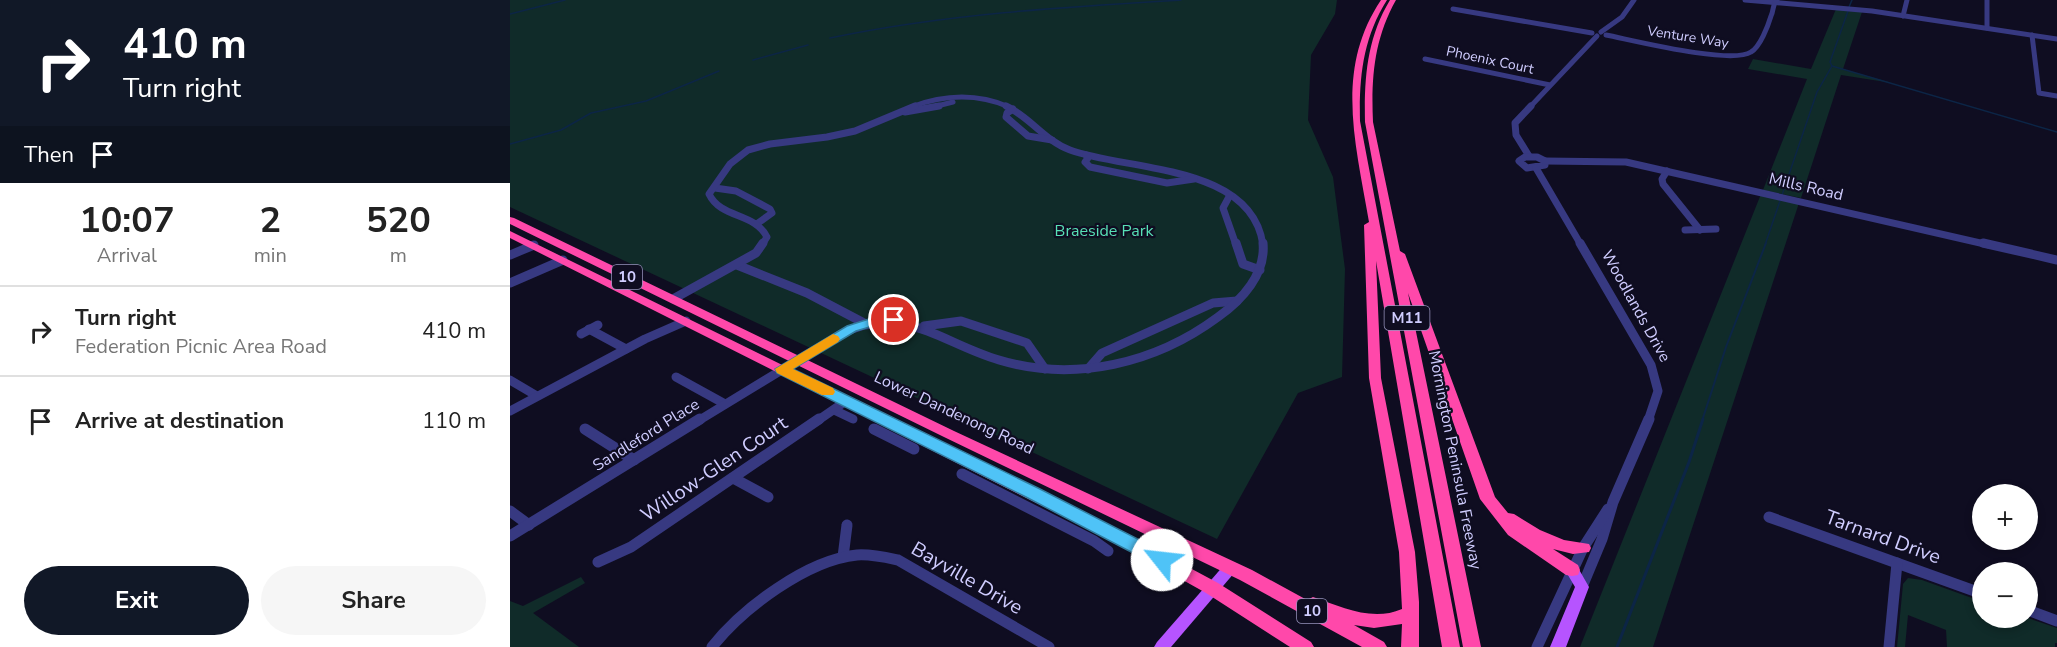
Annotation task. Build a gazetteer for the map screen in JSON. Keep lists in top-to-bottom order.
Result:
{
  "streets": {
    "highway": [
      "10",
      "M11",
      "Lower Dandenong Road",
      "Mornington Peninsula Freeway"
    ],
    "main road": ["Woodlands Drive"],
    "street": [
      "Venture Way",
      "Phoenix Court",
      "Mills Road",
      "Sandleford Place",
      "Willow-Glen Court",
      "Tarnard Drive",
      "Bayville Drive"
    ]
  },
  "crossings": [
    ["Mills Road", "Woodlands Drive"],
    ["10", "Sandleford Place"],
    ["10", "Willow-Glen Court"],
    ["Lower Dandenong Road", "Sandleford Place"]
  ],
  "parks": ["Braeside Park"],
  "page": {
    "turn": ["410 m", "Turn right"],
    "then": "Then",
    "eta": [
      "10:07",
      "Arrival",
      "2",
      "min",
      "520",
      "m"
    ],
    "list": [
      {
        "name": "Turn right",
        "note": "Federation Picnic Area Road",
        "value": "410 m"
      },
      {
        "name": "Arrive at destination",
        "value": "110 m"
      }
    ],
    "map_buttons": ["+", "−"],
    "buttons": ["Exit", "Share"]
  }
}
